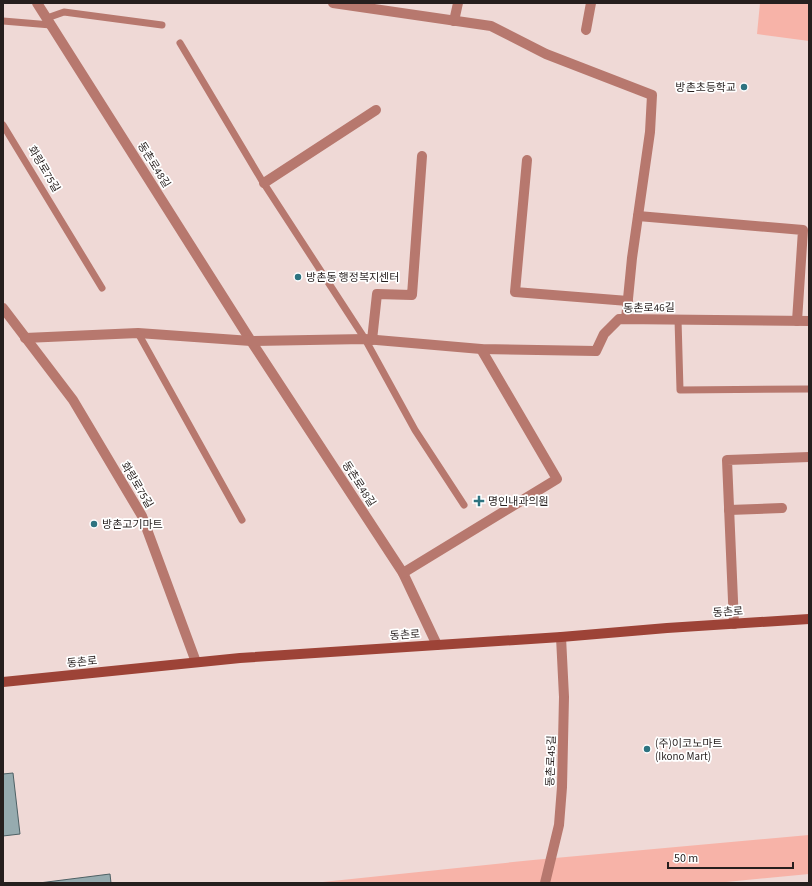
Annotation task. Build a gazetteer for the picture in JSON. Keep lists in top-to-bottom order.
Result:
{
  "streets": {
    "main road": ["동촌로"],
    "street": [
      "동촌로48길",
      "화랑로75길",
      "동촌로46길",
      "동촌로45길"
    ]
  },
  "crossings": [
    ["동촌로48길", "동촌로"],
    ["화랑로75길", "동촌로"],
    ["동촌로", "동촌로45길"]
  ],
  "places": {
    "other": [
      "방촌초등학교",
      "방촌동 행정복지센터",
      "방촌고기마트",
      "(주)이코노마트 (Ikono Mart)"
    ],
    "health": ["명인내과의원"]
  },
  "scale_bar": "50 m"
}
